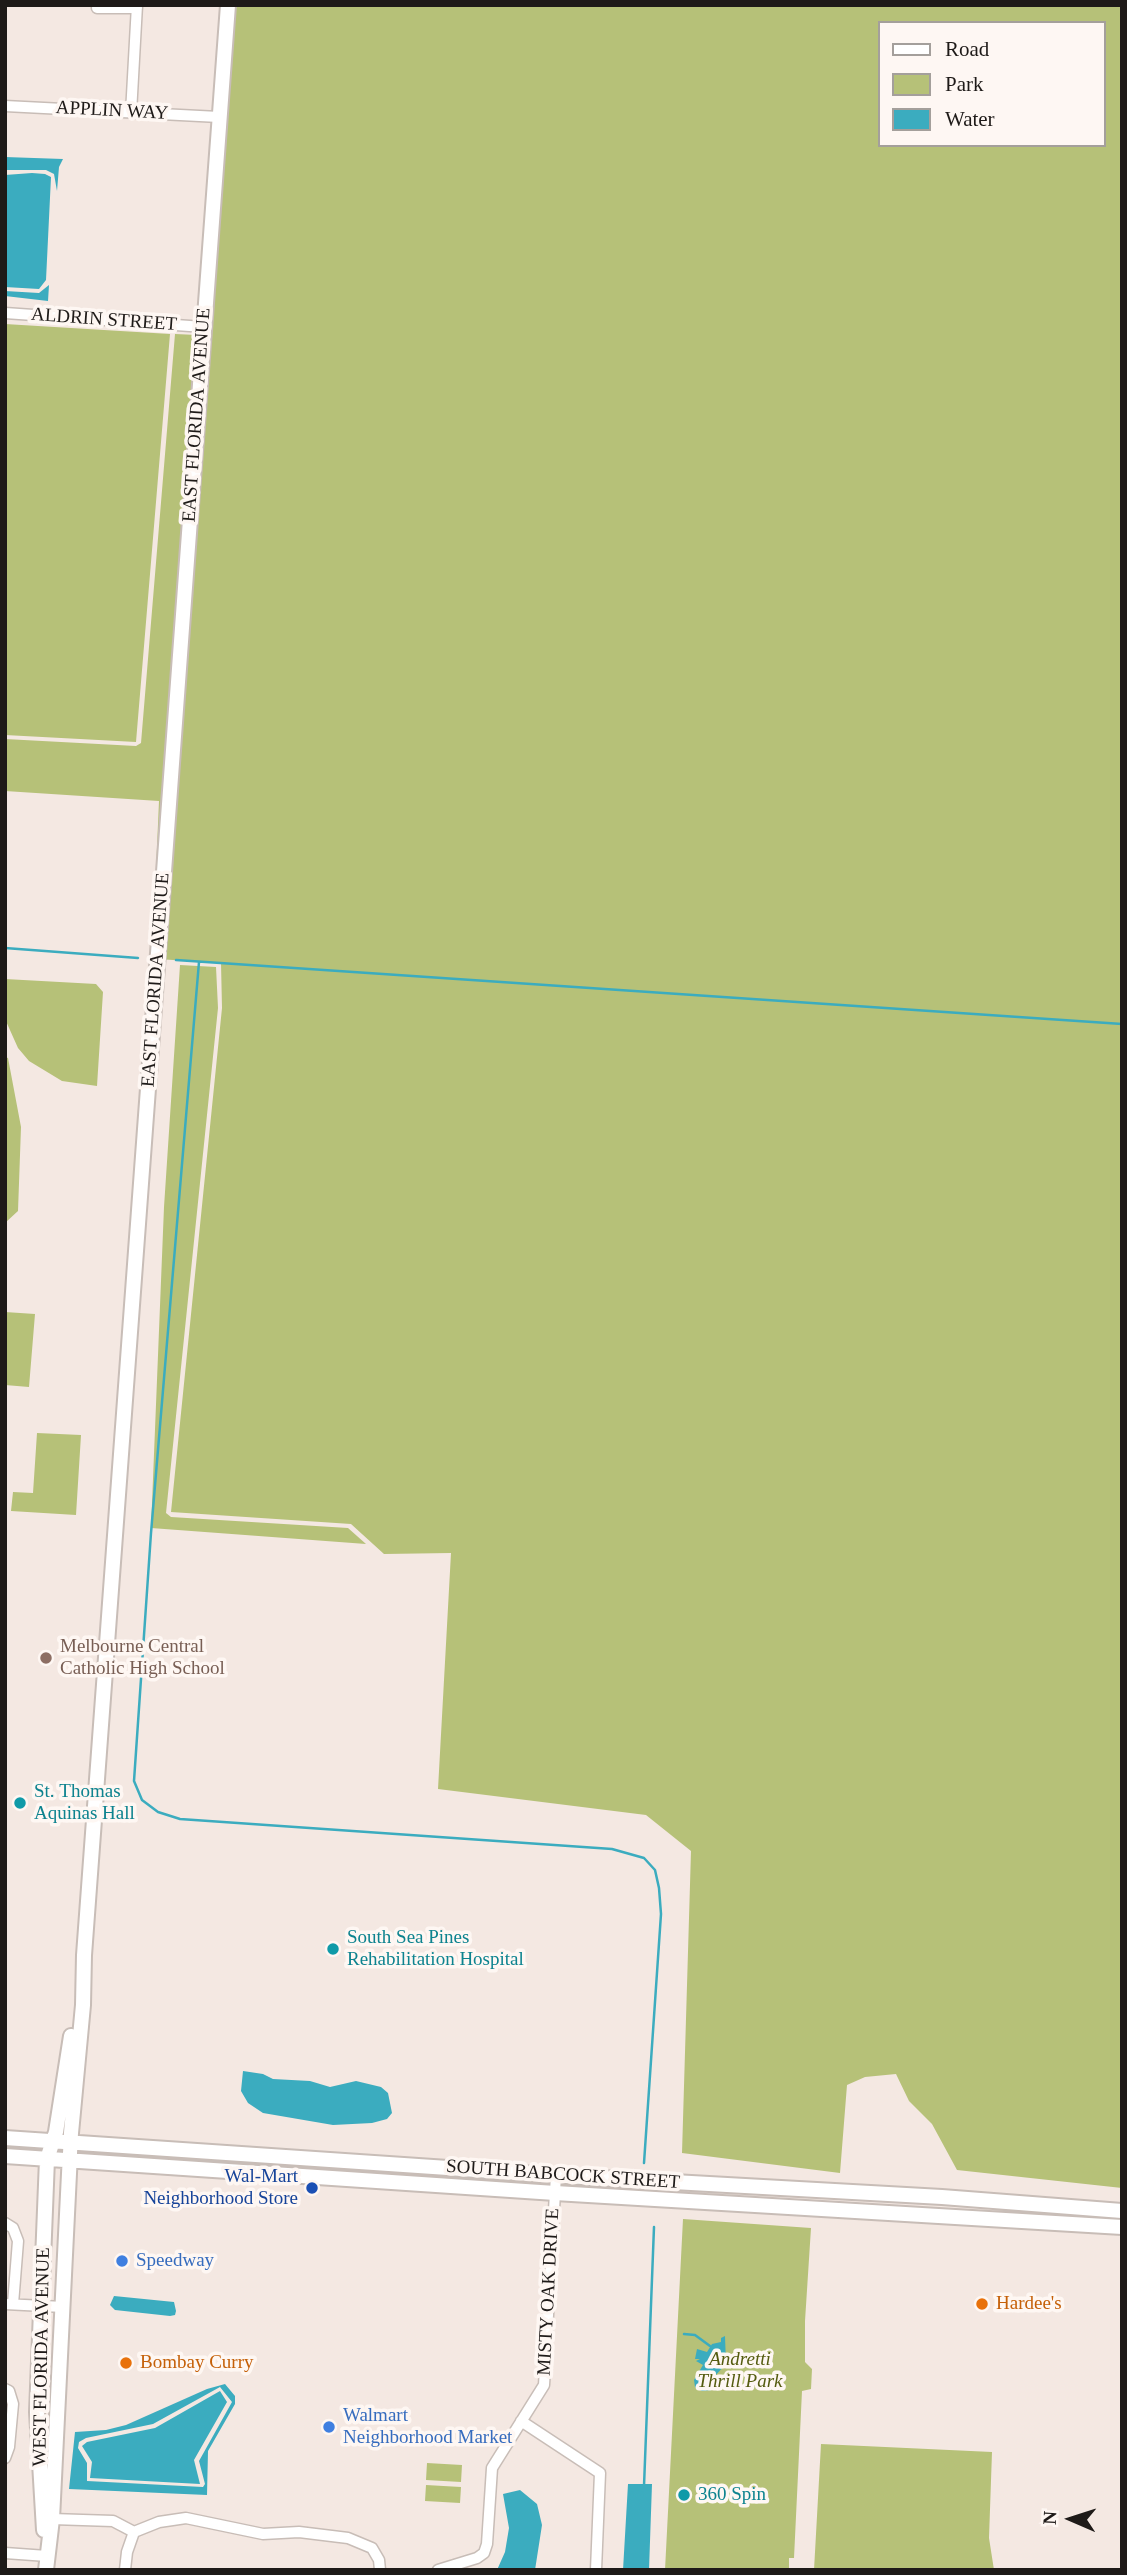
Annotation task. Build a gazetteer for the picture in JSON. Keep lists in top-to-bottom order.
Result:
{
  "streets": {
    "street": [
      "APPLIN WAY",
      "ALDRIN STREET",
      "EAST FLORIDA AVENUE",
      "SOUTH BABCOCK STREET",
      "MISTY OAK DRIVE",
      "WEST FLORIDA AVENUE"
    ]
  },
  "crossings": [
    ["APPLIN WAY", "EAST FLORIDA AVENUE"],
    ["ALDRIN STREET", "EAST FLORIDA AVENUE"],
    ["EAST FLORIDA AVENUE", "SOUTH BABCOCK STREET"],
    ["EAST FLORIDA AVENUE", "WEST FLORIDA AVENUE"],
    ["SOUTH BABCOCK STREET", "MISTY OAK DRIVE"],
    ["SOUTH BABCOCK STREET", "WEST FLORIDA AVENUE"]
  ],
  "parks": ["Andretti Thrill Park"],
  "places": [
    "Melbourne Central Catholic High School",
    "St. Thomas Aquinas Hall",
    "South Sea Pines Rehabilitation Hospital",
    "Wal-Mart Neighborhood Store",
    "Speedway",
    "Hardee's",
    "Bombay Curry",
    "Walmart Neighborhood Market",
    "360 Spin"
  ],
  "legend": ["Road", "Park", "Water"],
  "north": "left"
}
